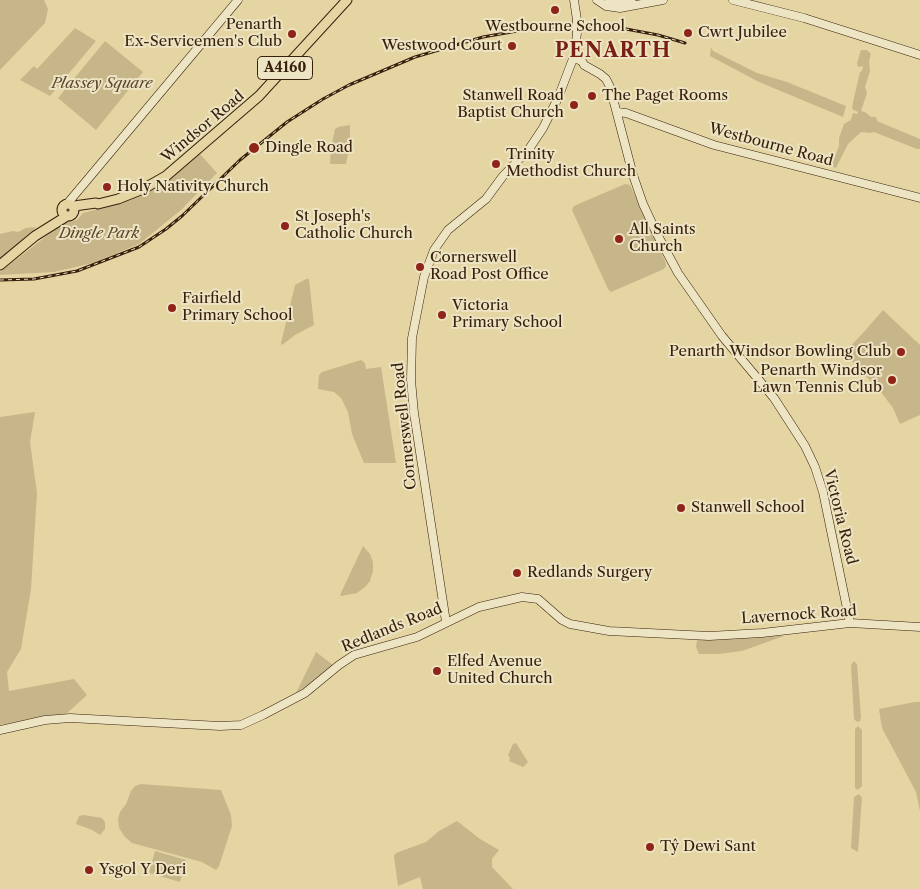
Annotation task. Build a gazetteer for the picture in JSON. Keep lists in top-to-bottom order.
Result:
{
  "streets": {
    "main road": ["A4160", "Windsor Road"],
    "street": [
      "Westbourne Road",
      "Cornerswell Road",
      "Victoria Road",
      "Lavernock Road",
      "Redlands Road"
    ]
  },
  "crossings": [
    ["Westbourne Road", "Victoria Road"],
    ["Cornerswell Road", "Victoria Road"],
    ["Cornerswell Road", "Redlands Road"],
    ["Victoria Road", "Lavernock Road"],
    ["Lavernock Road", "Redlands Road"]
  ],
  "districts": ["PENARTH"],
  "parks": ["Plassey Square", "Dingle Park"],
  "places": [
    "Westbourne School",
    "Cwrt Jubilee",
    "Penarth Ex-Servicemen's Club",
    "Westwood Court",
    "The Paget Rooms",
    "Stanwell Road Baptist Church",
    "Dingle Road",
    "Trinity Methodist Church",
    "Holy Nativity Church",
    "St Joseph's Catholic Church",
    "All Saints Church",
    "Cornerswell Road Post Office",
    "Fairfield Primary School",
    "Victoria Primary School",
    "Penarth Windsor Bowling Club",
    "Penarth Windsor Lawn Tennis Club",
    "Stanwell School",
    "Redlands Surgery",
    "Elfed Avenue United Church",
    "Tŷ Dewi Sant",
    "Ysgol Y Deri"
  ]
}
